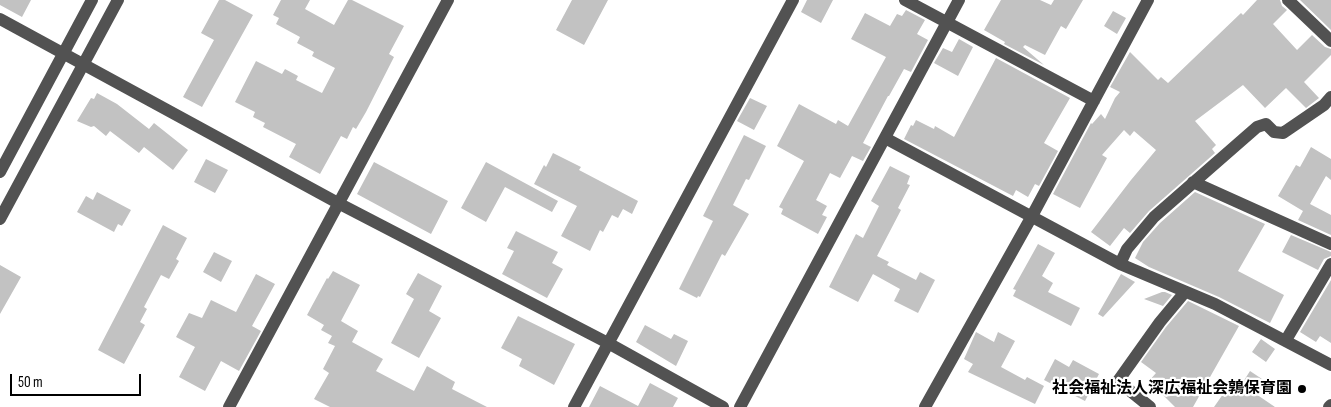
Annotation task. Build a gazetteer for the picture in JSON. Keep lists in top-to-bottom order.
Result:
{
  "places": ["社会福祉法人深広福祉会鶉保育園"],
  "scale_bar": "50 m"
}
